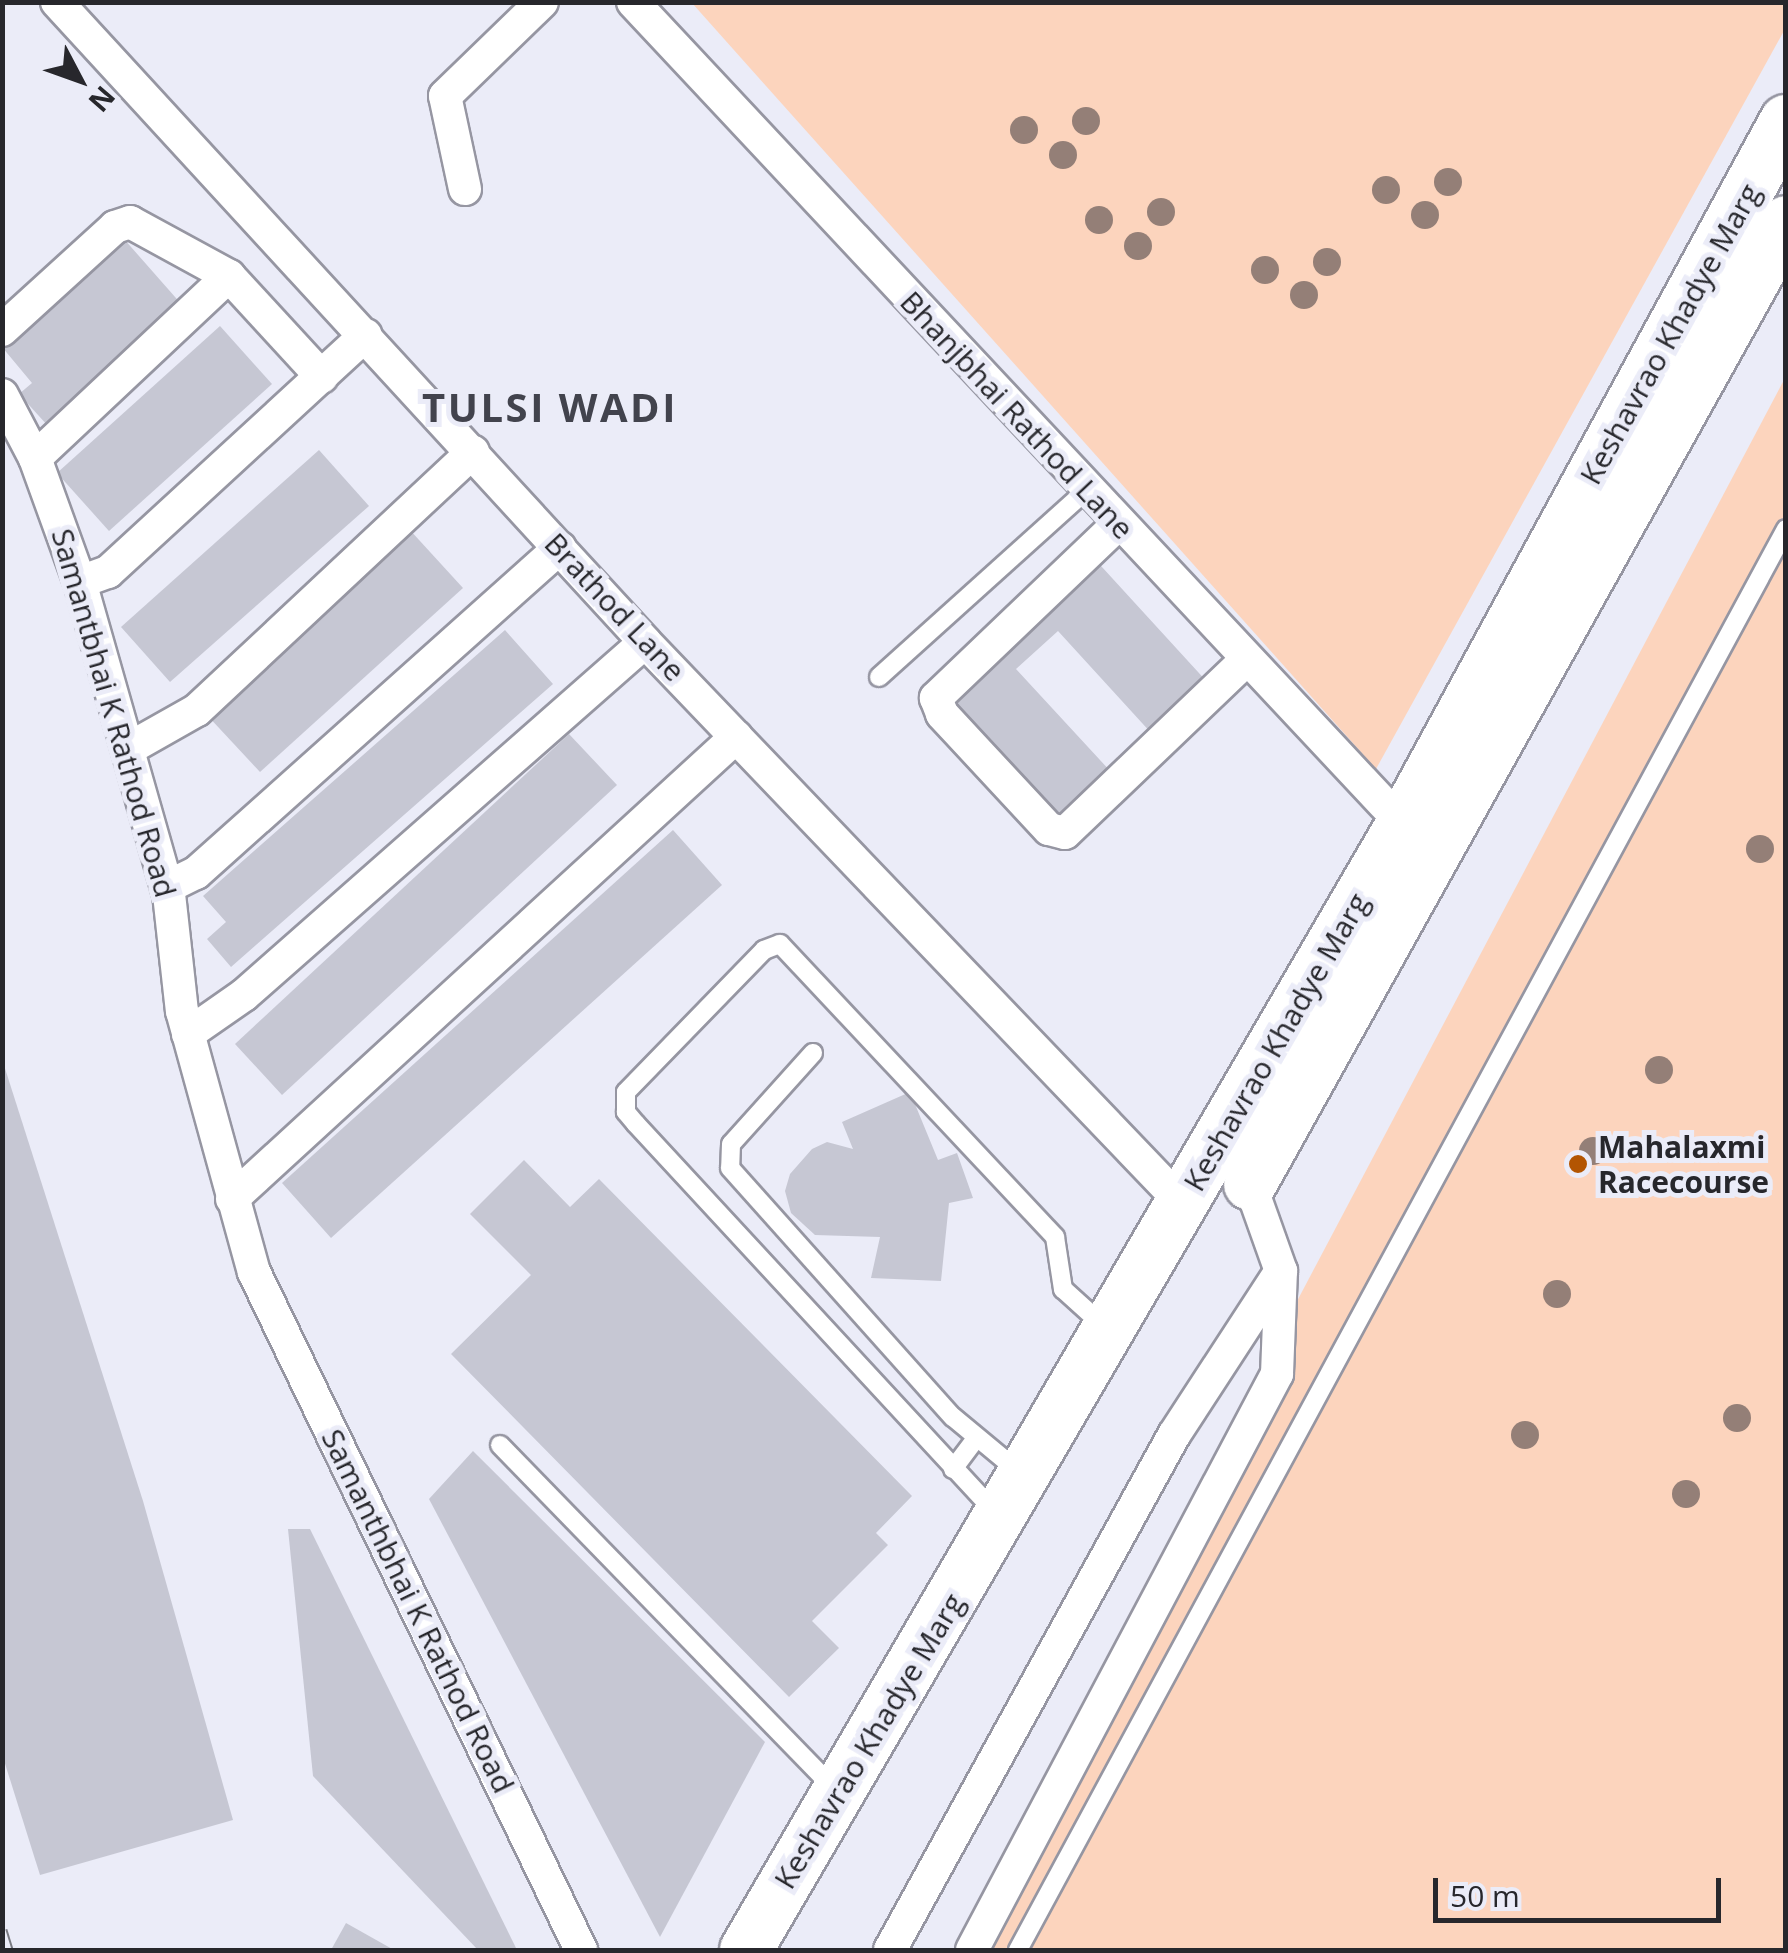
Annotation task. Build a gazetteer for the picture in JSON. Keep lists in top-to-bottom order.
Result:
{
  "streets": {
    "main road": ["Keshavrao Khadye Marg"],
    "street": [
      "Bhanjbhai Rathod Lane",
      "Brathod Lane",
      "Samantbhai K Rathod Road",
      "Samanthbhai K Rathod Road"
    ]
  },
  "crossings": [
    ["Keshavrao Khadye Marg", "Bhanjbhai Rathod Lane"],
    ["Keshavrao Khadye Marg", "Brathod Lane"],
    ["Samantbhai K Rathod Road", "Samanthbhai K Rathod Road"]
  ],
  "districts": ["TULSI WADI"],
  "places": ["Mahalaxmi Racecourse"],
  "scale_bar": "50 m",
  "north": "bottom right"
}
